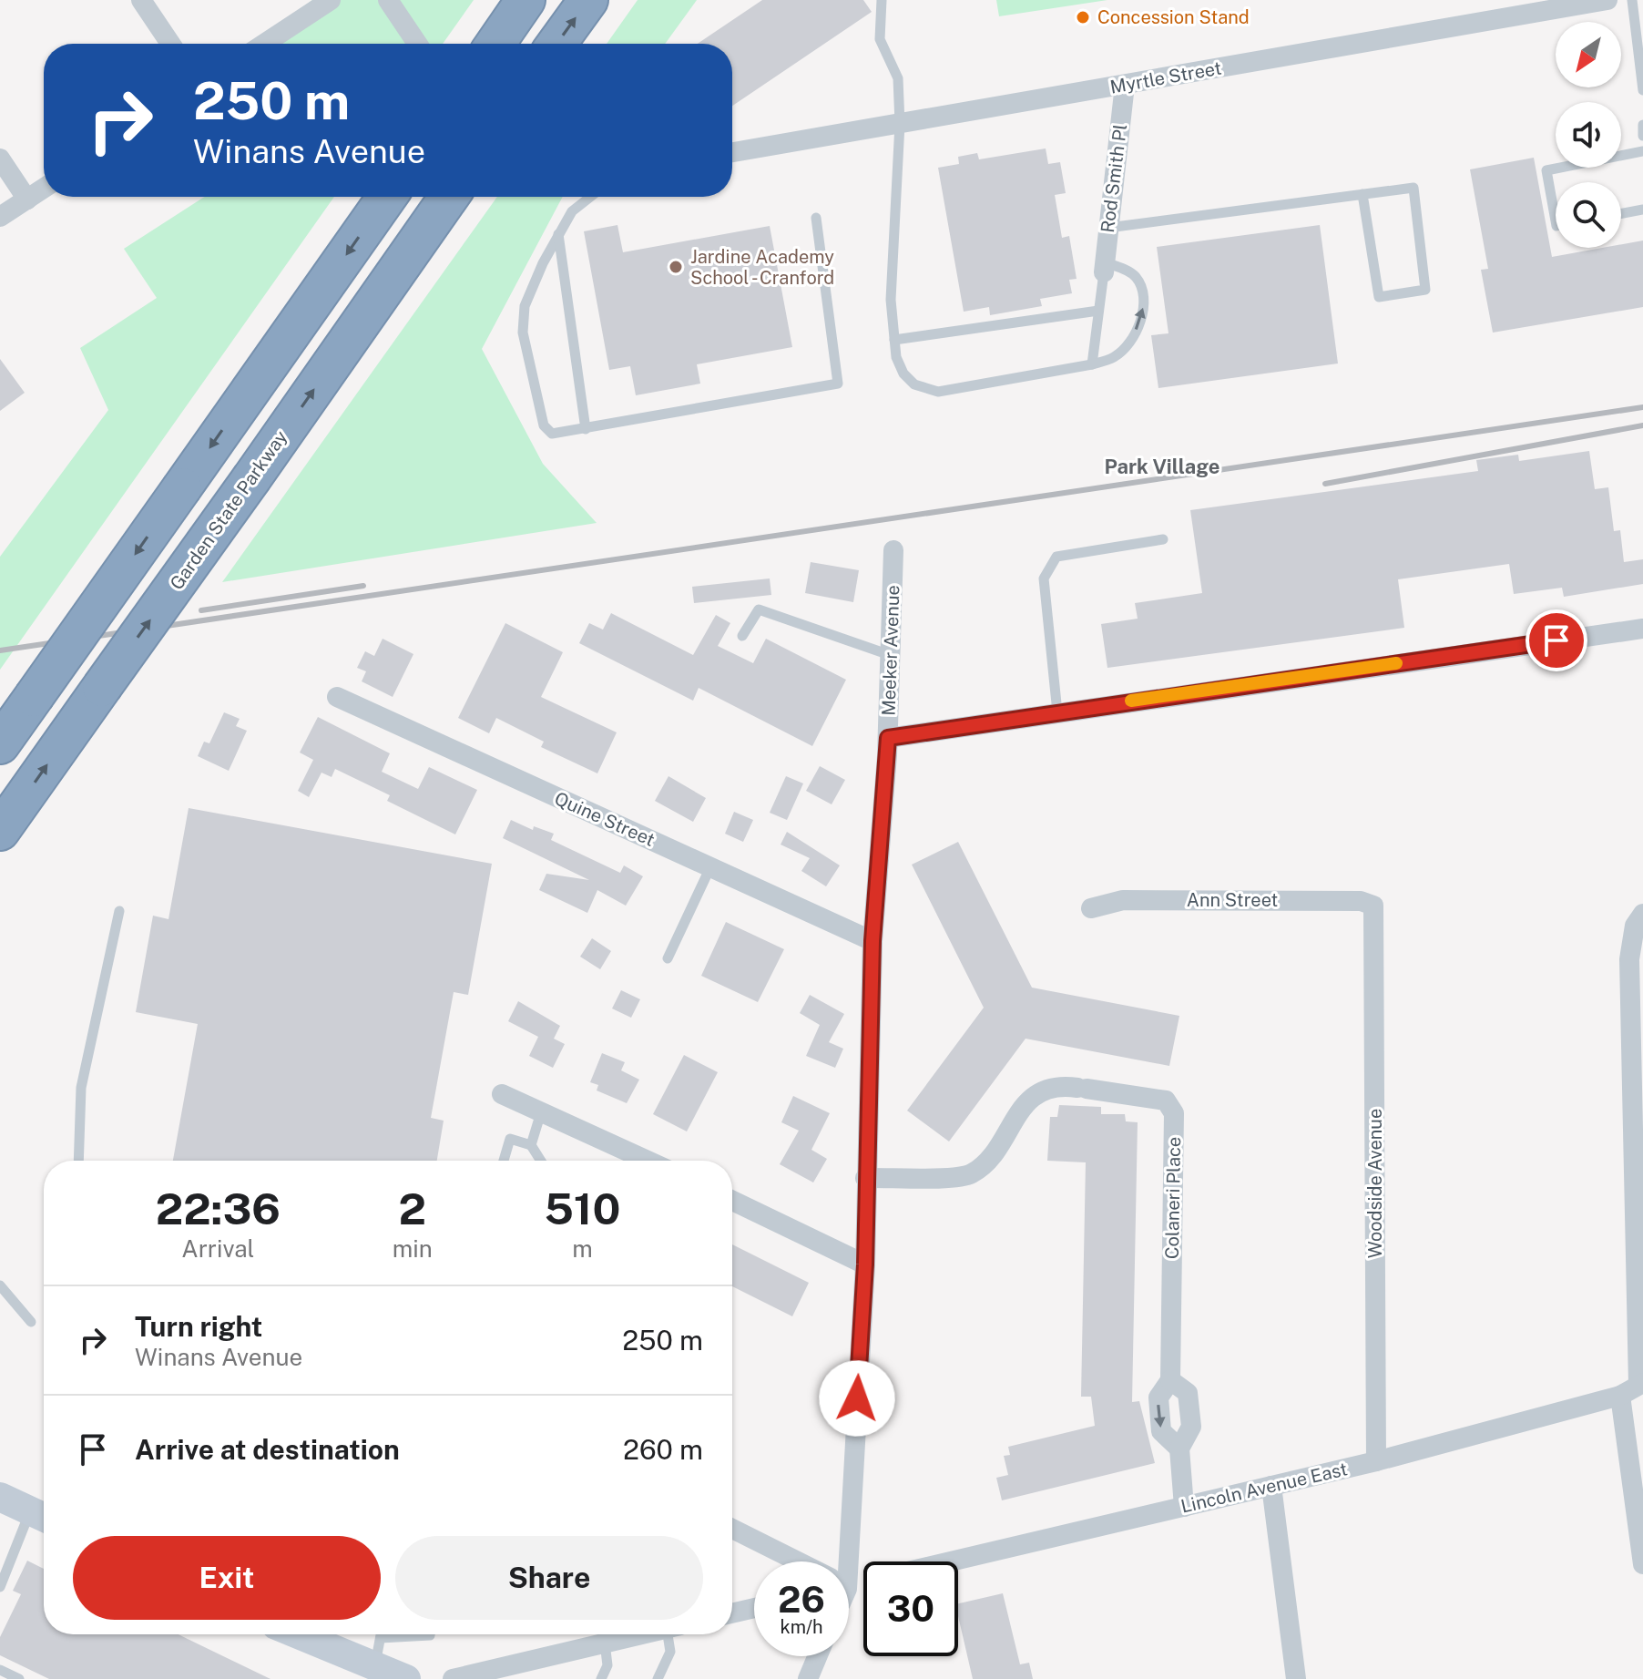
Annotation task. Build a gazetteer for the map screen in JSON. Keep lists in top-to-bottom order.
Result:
{
  "streets": {
    "highway": ["Garden State Parkway"],
    "street": [
      "Myrtle Street",
      "Rod Smith Pl",
      "Meeker Avenue",
      "Quine Street",
      "Ann Street",
      "Woodside Avenue",
      "Colaneri Place",
      "Lincoln Avenue East"
    ]
  },
  "crossings": [
    ["Myrtle Street", "Rod Smith Pl"],
    ["Meeker Avenue", "Quine Street"],
    ["Meeker Avenue", "Colaneri Place"],
    ["Ann Street", "Woodside Avenue"],
    ["Woodside Avenue", "Lincoln Avenue East"],
    ["Colaneri Place", "Lincoln Avenue East"]
  ],
  "districts": ["Park Village"],
  "places": ["Concession Stand", "Jardine Academy School - Cranford"],
  "north": "bottom left",
  "page": {
    "turn": ["250 m", "Winans Avenue"],
    "eta": [
      "22:36",
      "Arrival",
      "2",
      "min",
      "510",
      "m"
    ],
    "list": [
      {
        "name": "Turn right",
        "note": "Winans Avenue",
        "value": "250 m"
      },
      {
        "name": "Arrive at destination",
        "value": "260 m"
      }
    ],
    "buttons": ["Exit", "Share"],
    "speed": "26 km/h",
    "limit": "30"
  }
}
